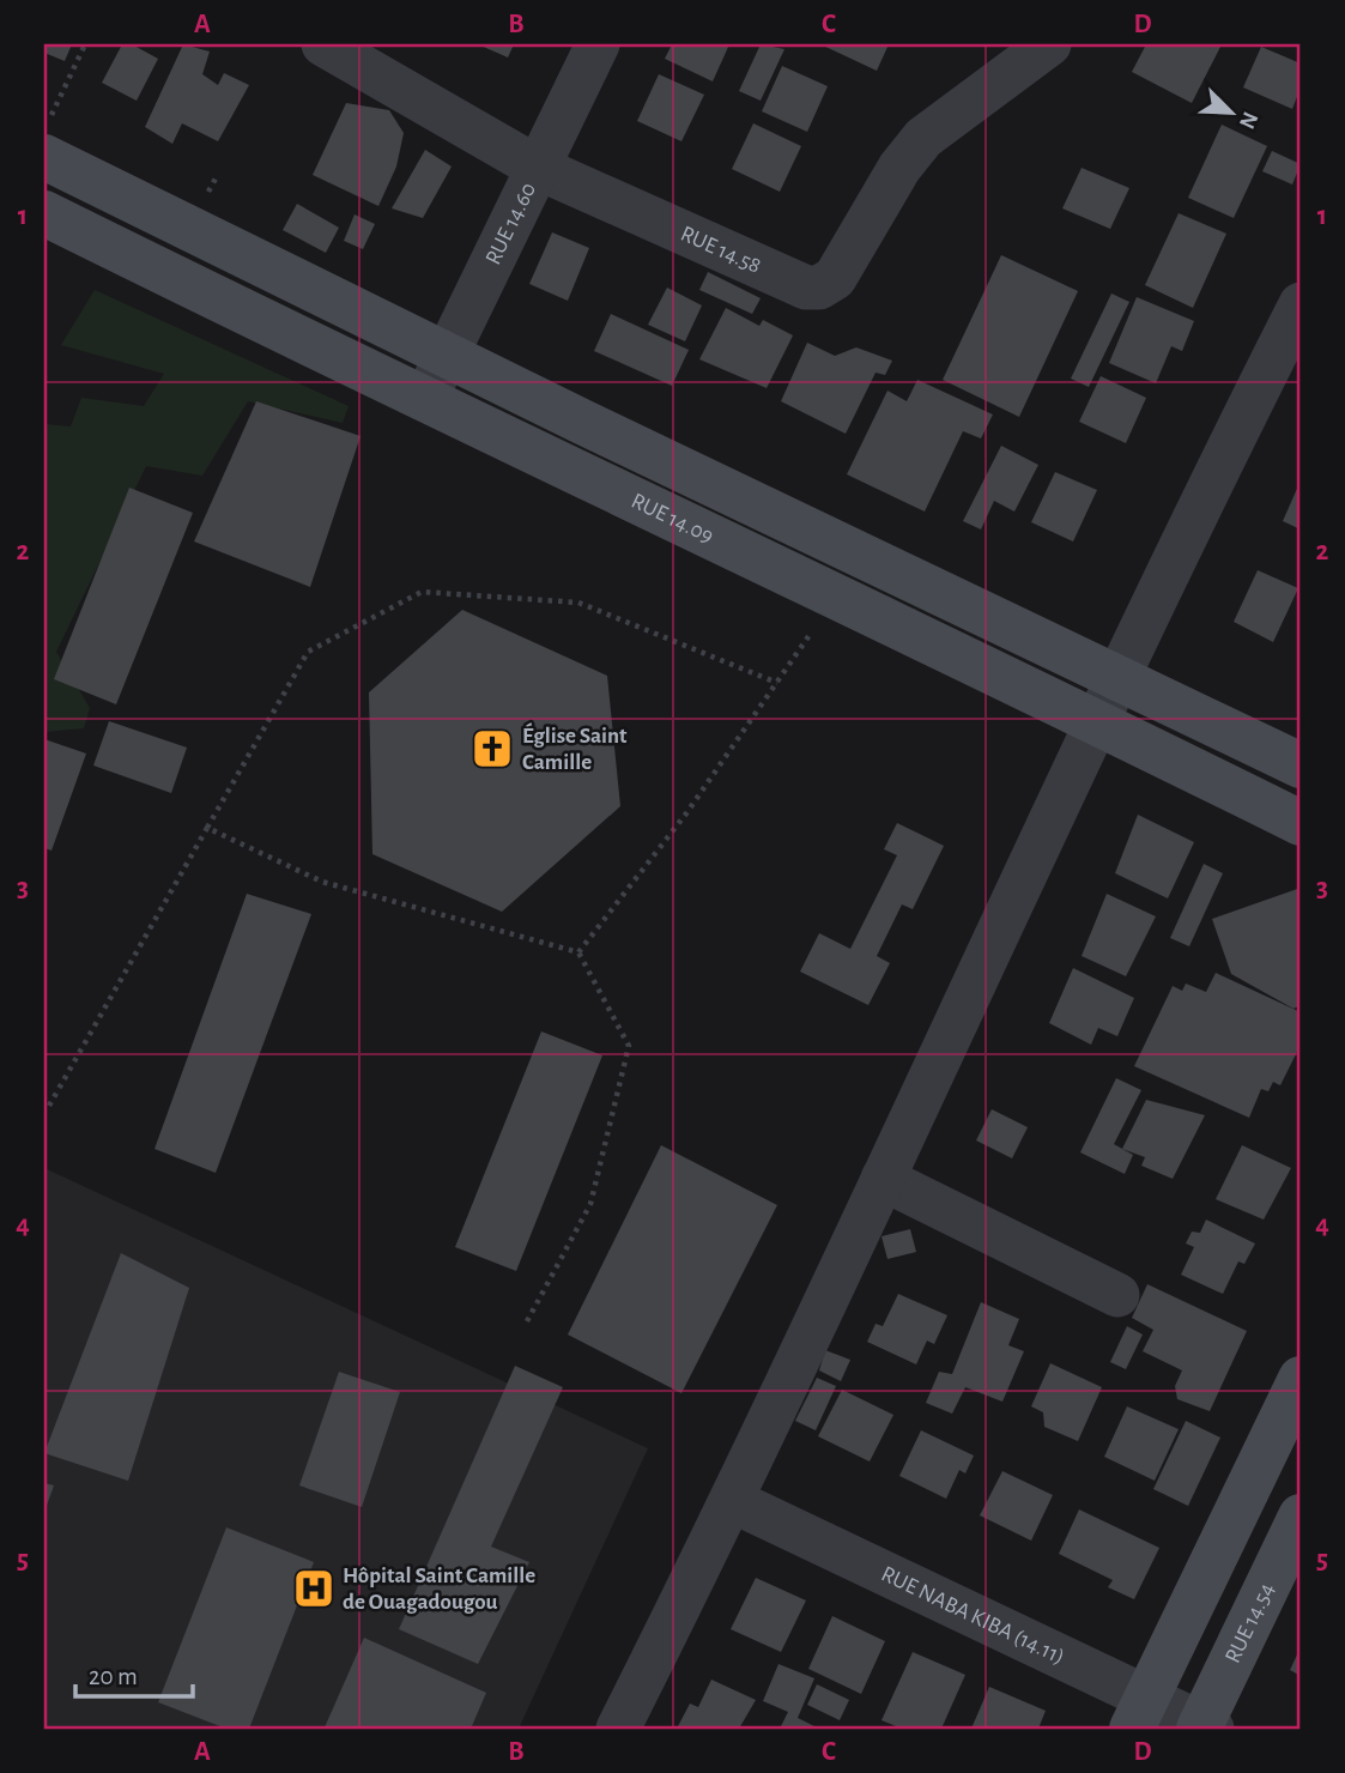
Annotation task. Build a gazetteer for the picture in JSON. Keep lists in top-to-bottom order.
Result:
{
  "streets": {
    "street": [
      "RUE 14.60",
      "RUE 14.58",
      "RUE 14.09",
      "RUE NABA KIBA (14.11)",
      "RUE 14.54"
    ]
  },
  "crossings": [
    ["RUE 14.60", "RUE 14.58"],
    ["RUE 14.60", "RUE 14.09"],
    ["RUE NABA KIBA (14.11)", "RUE 14.54"]
  ],
  "places": {
    "church": ["Église Saint Camille"],
    "hospital": ["Hôpital Saint Camille de Ouagadougou"]
  },
  "scale_bar": "20 m",
  "north": "bottom right",
  "grid": {
    "columns": [
      "A",
      "B",
      "C",
      "D"
    ],
    "rows": [
      "1",
      "2",
      "3",
      "4",
      "5"
    ]
  }
}
